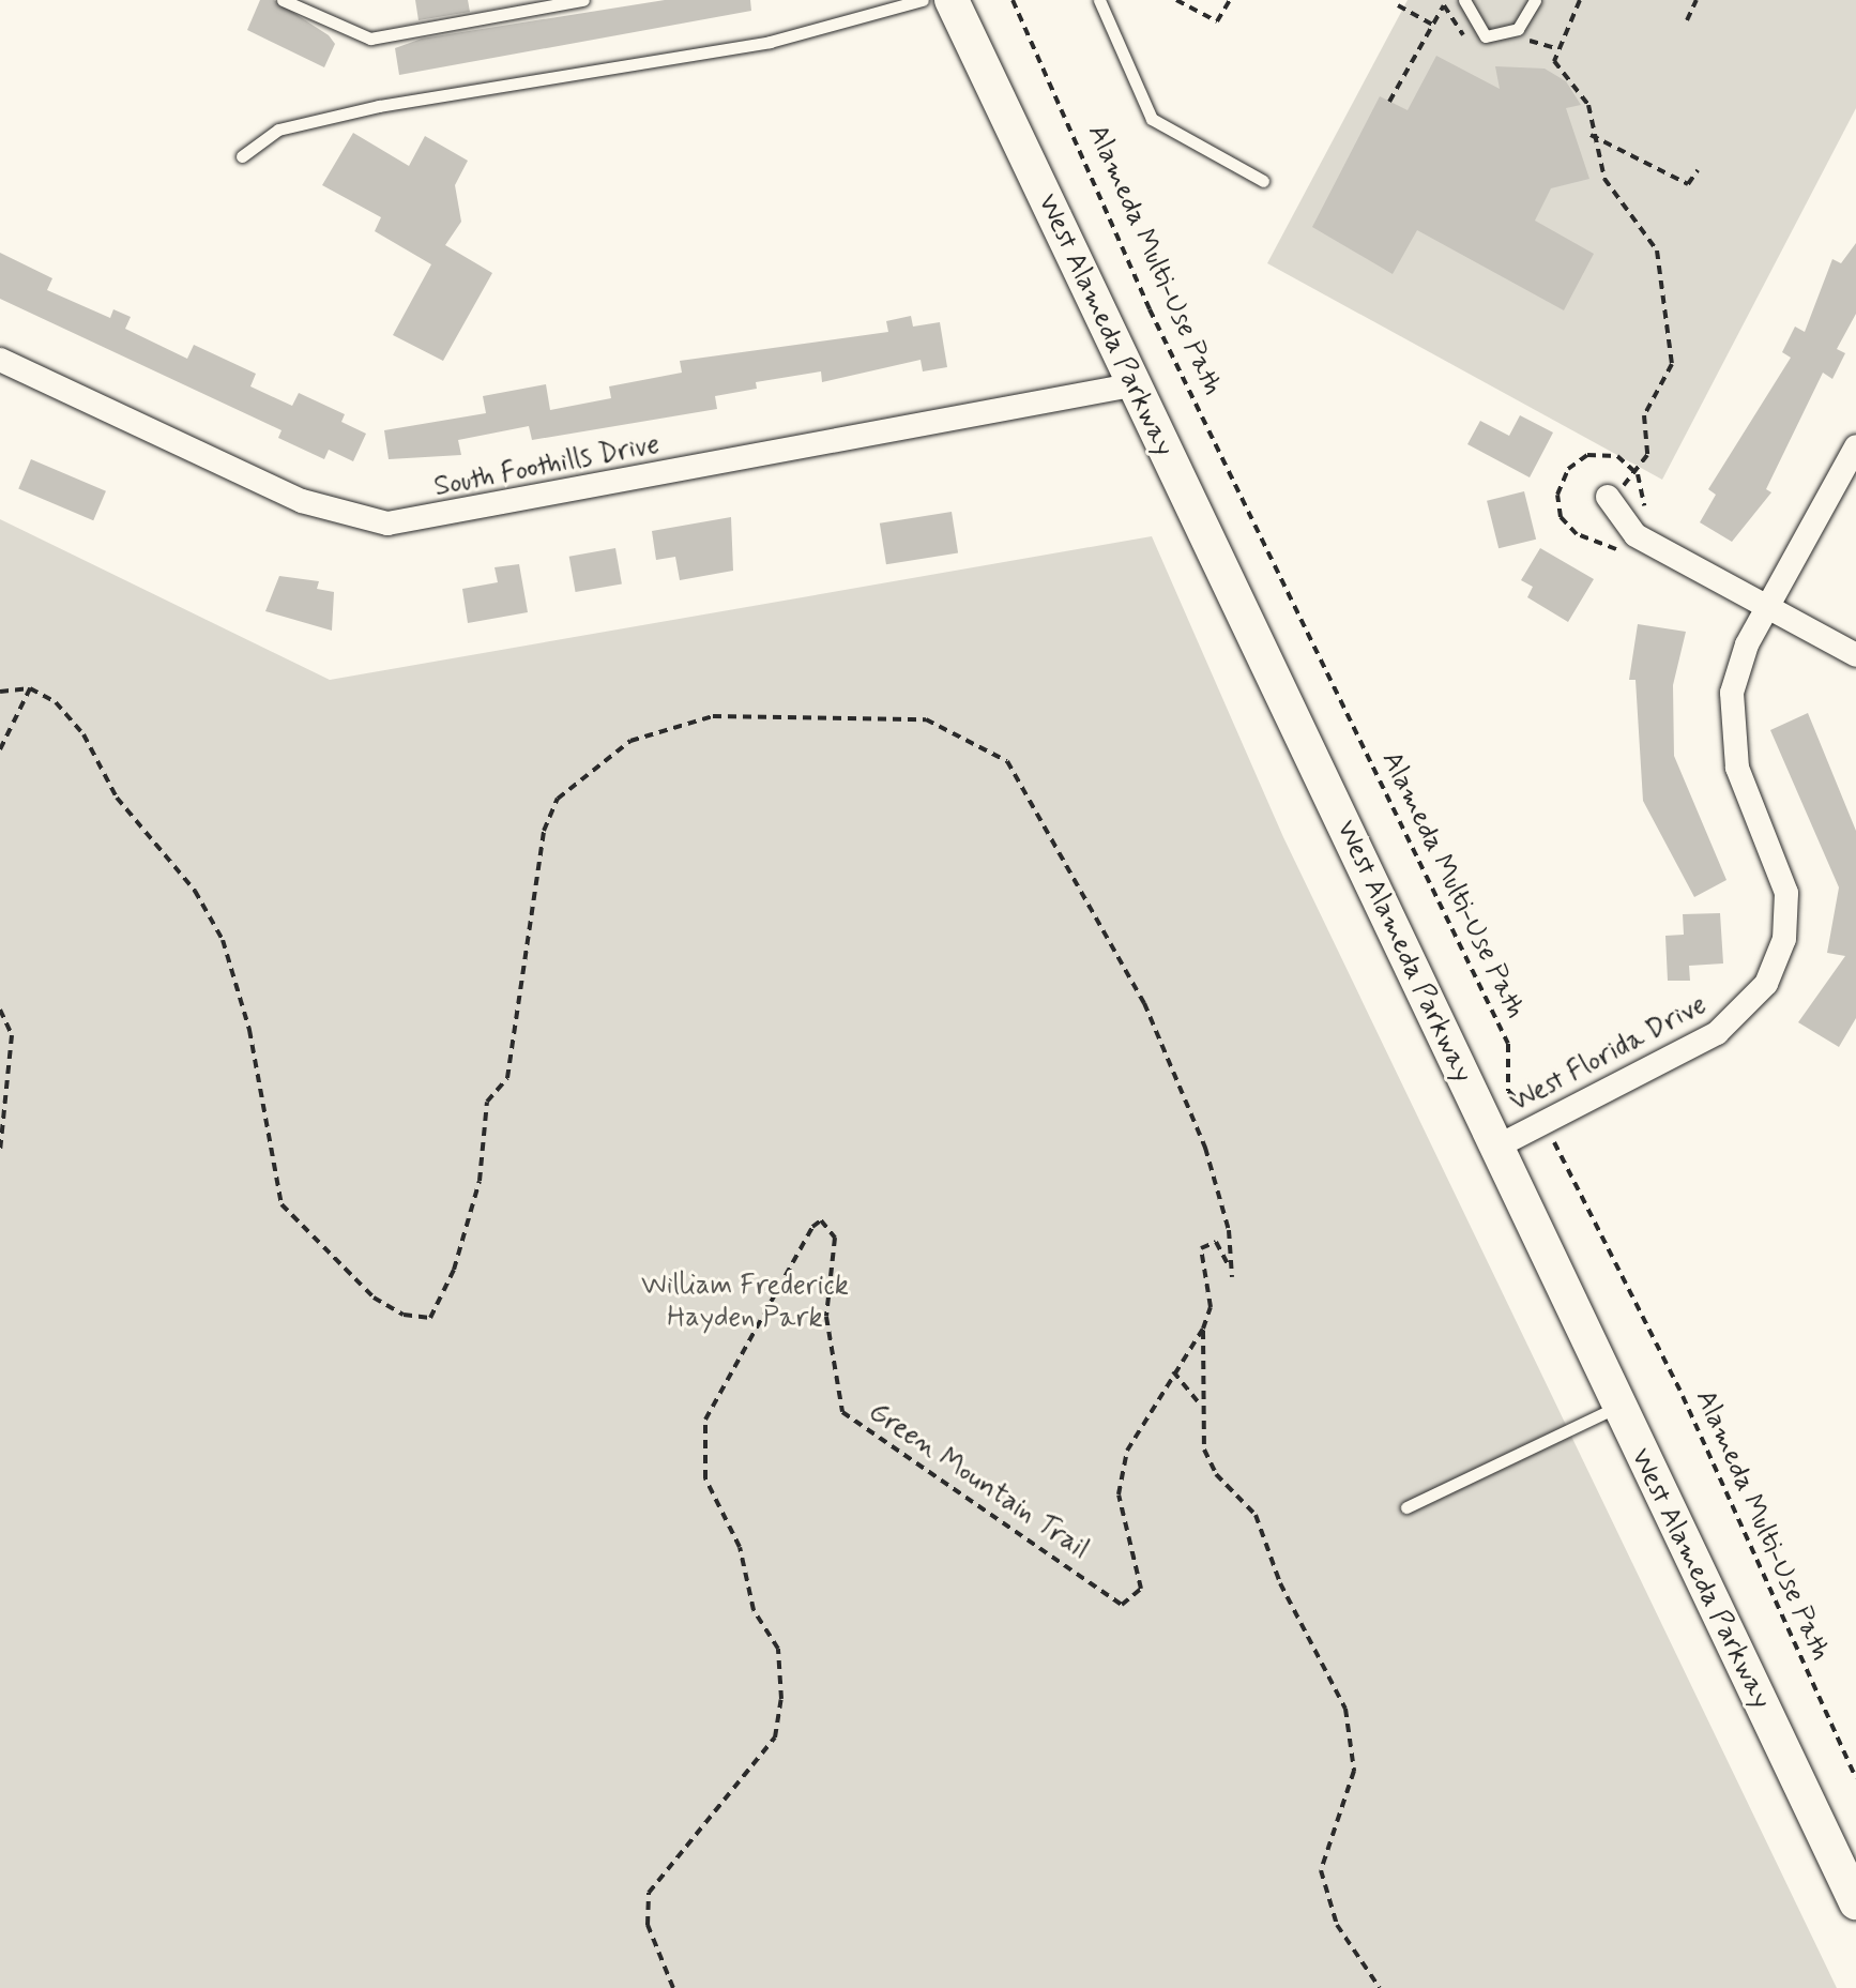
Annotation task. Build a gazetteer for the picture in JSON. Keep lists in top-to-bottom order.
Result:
{
  "streets": {
    "main road": ["West Alameda Parkway"],
    "street": ["South Foothills Drive", "West Florida Drive"],
    "path": ["Alameda Multi-Use Path", "Green Mountain Trail"]
  },
  "crossings": [
    ["Alameda Multi-Use Path", "West Florida Drive"],
    ["West Alameda Parkway", "South Foothills Drive"],
    ["West Alameda Parkway", "West Florida Drive"]
  ],
  "parks": ["William Frederick Hayden Park"]
}
